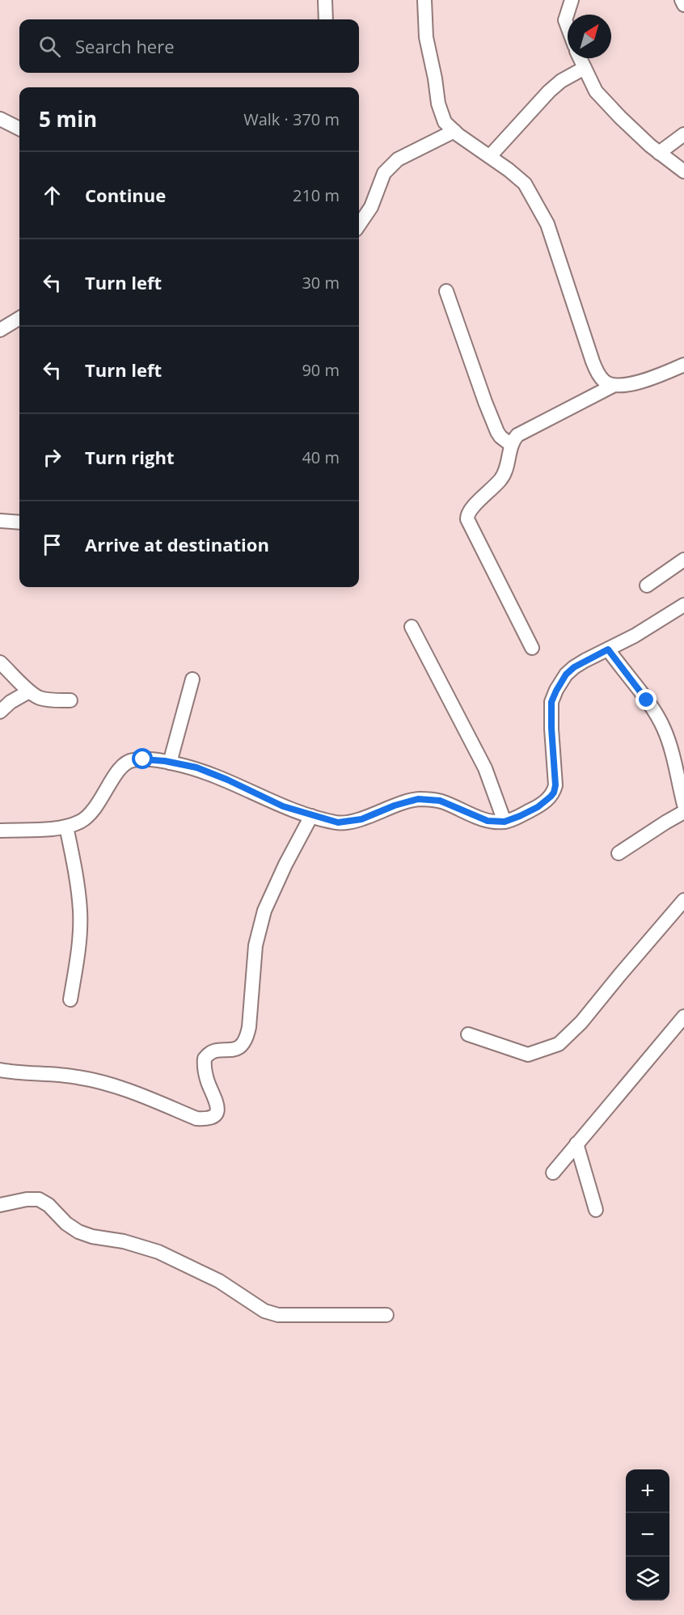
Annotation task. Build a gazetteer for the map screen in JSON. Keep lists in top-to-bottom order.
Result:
{
  "north": "top right",
  "page": {
    "search": "Search here",
    "heading": ["5 min", "Walk · 370 m"],
    "list": [
      ["Continue", "210 m"],
      ["Turn left", "30 m"],
      ["Turn left", "90 m"],
      ["Turn right", "40 m"],
      "Arrive at destination"
    ],
    "map_buttons": ["+", "−"]
  }
}
